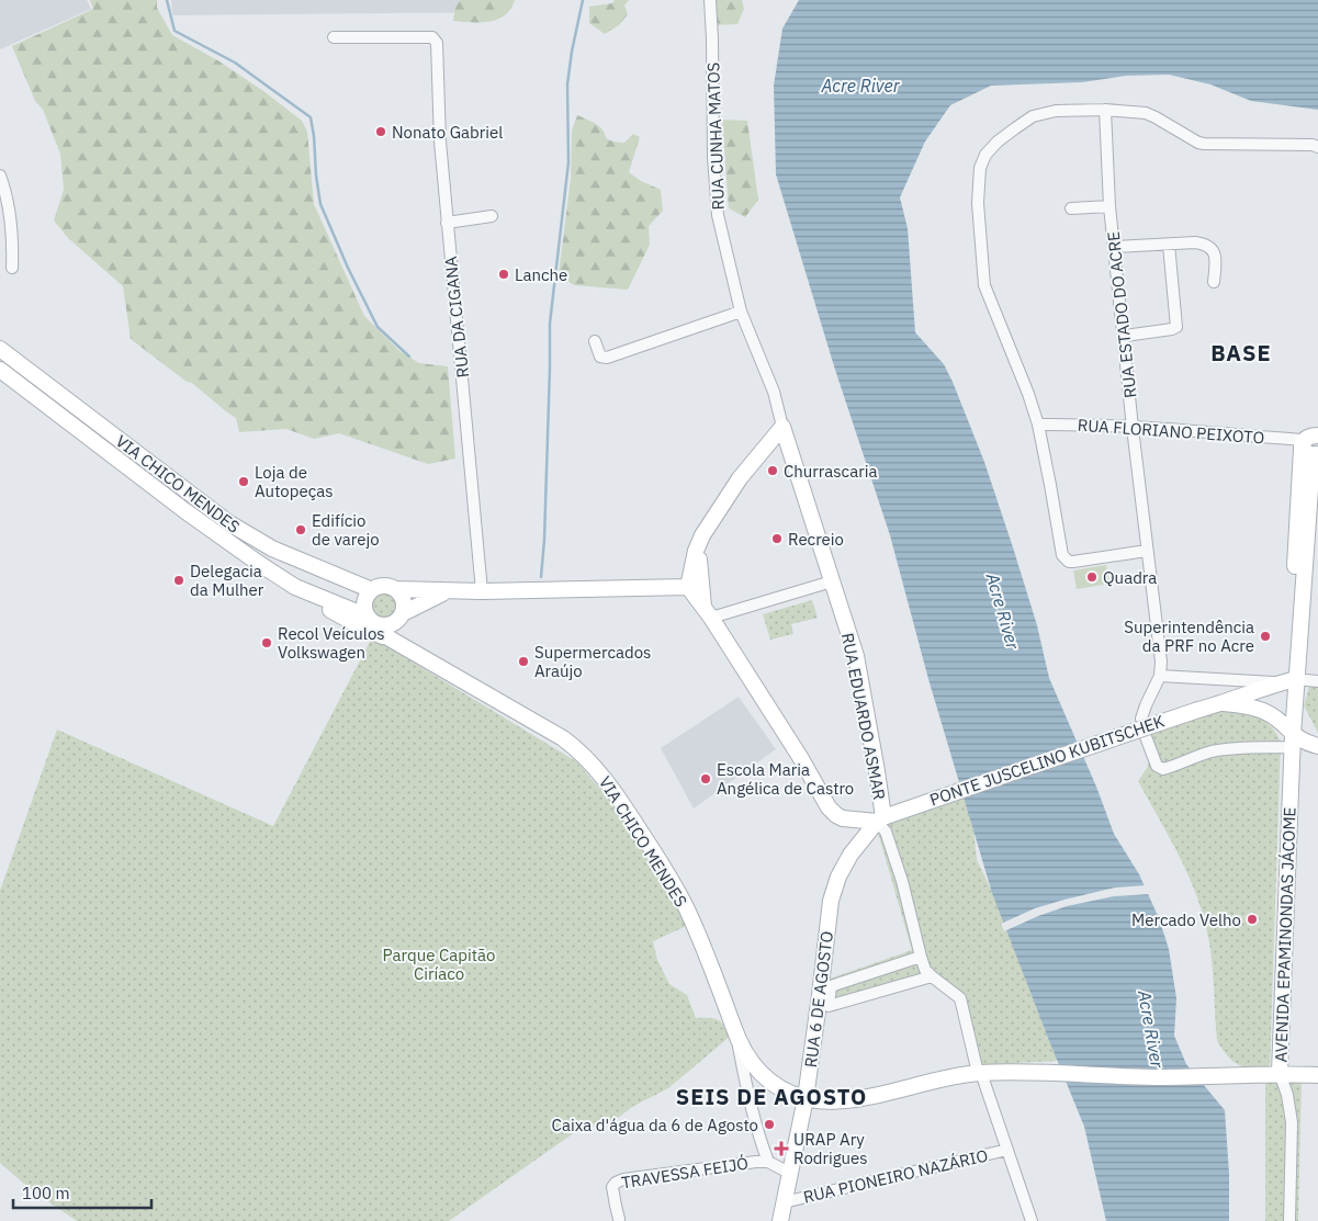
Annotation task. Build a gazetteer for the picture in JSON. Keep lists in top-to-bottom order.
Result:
{
  "streets": {
    "main road": [
      "VIA CHICO MENDES",
      "RUA EDUARDO ASMAR",
      "PONTE JUSCELINO KUBITSCHEK",
      "AVENIDA EPAMINONDAS JÁCOME",
      "RUA 6 DE AGOSTO"
    ],
    "street": [
      "RUA CUNHA MATOS",
      "RUA ESTADO DO ACRE",
      "RUA DA CIGANA",
      "RUA FLORIANO PEIXOTO",
      "TRAVESSA FEIJÓ",
      "RUA PIONEIRO NAZÁRIO"
    ]
  },
  "crossings": [
    ["RUA CUNHA MATOS", "RUA EDUARDO ASMAR"],
    ["RUA ESTADO DO ACRE", "RUA FLORIANO PEIXOTO"],
    ["RUA FLORIANO PEIXOTO", "AVENIDA EPAMINONDAS JÁCOME"],
    ["VIA CHICO MENDES", "RUA 6 DE AGOSTO"],
    ["RUA EDUARDO ASMAR", "PONTE JUSCELINO KUBITSCHEK"],
    ["RUA EDUARDO ASMAR", "RUA 6 DE AGOSTO"],
    ["PONTE JUSCELINO KUBITSCHEK", "RUA 6 DE AGOSTO"],
    ["RUA 6 DE AGOSTO", "TRAVESSA FEIJÓ"],
    ["RUA 6 DE AGOSTO", "RUA PIONEIRO NAZÁRIO"]
  ],
  "districts": ["BASE", "SEIS DE AGOSTO"],
  "water": ["Acre River"],
  "parks": ["Parque Capitão Ciríaco"],
  "places": {
    "other": [
      "Nonato Gabriel",
      "Lanche",
      "Churrascaria",
      "Loja de Autopeças",
      "Edifício de varejo",
      "Recreio",
      "Quadra",
      "Delegacia da Mulher",
      "Superintendência da PRF no Acre",
      "Recol Veículos Volkswagen",
      "Supermercados Araújo",
      "Escola Maria Angélica de Castro",
      "Mercado Velho",
      "Caixa d'água da 6 de Agosto"
    ],
    "health": ["URAP Ary Rodrigues"]
  },
  "scale_bar": "100 m"
}
